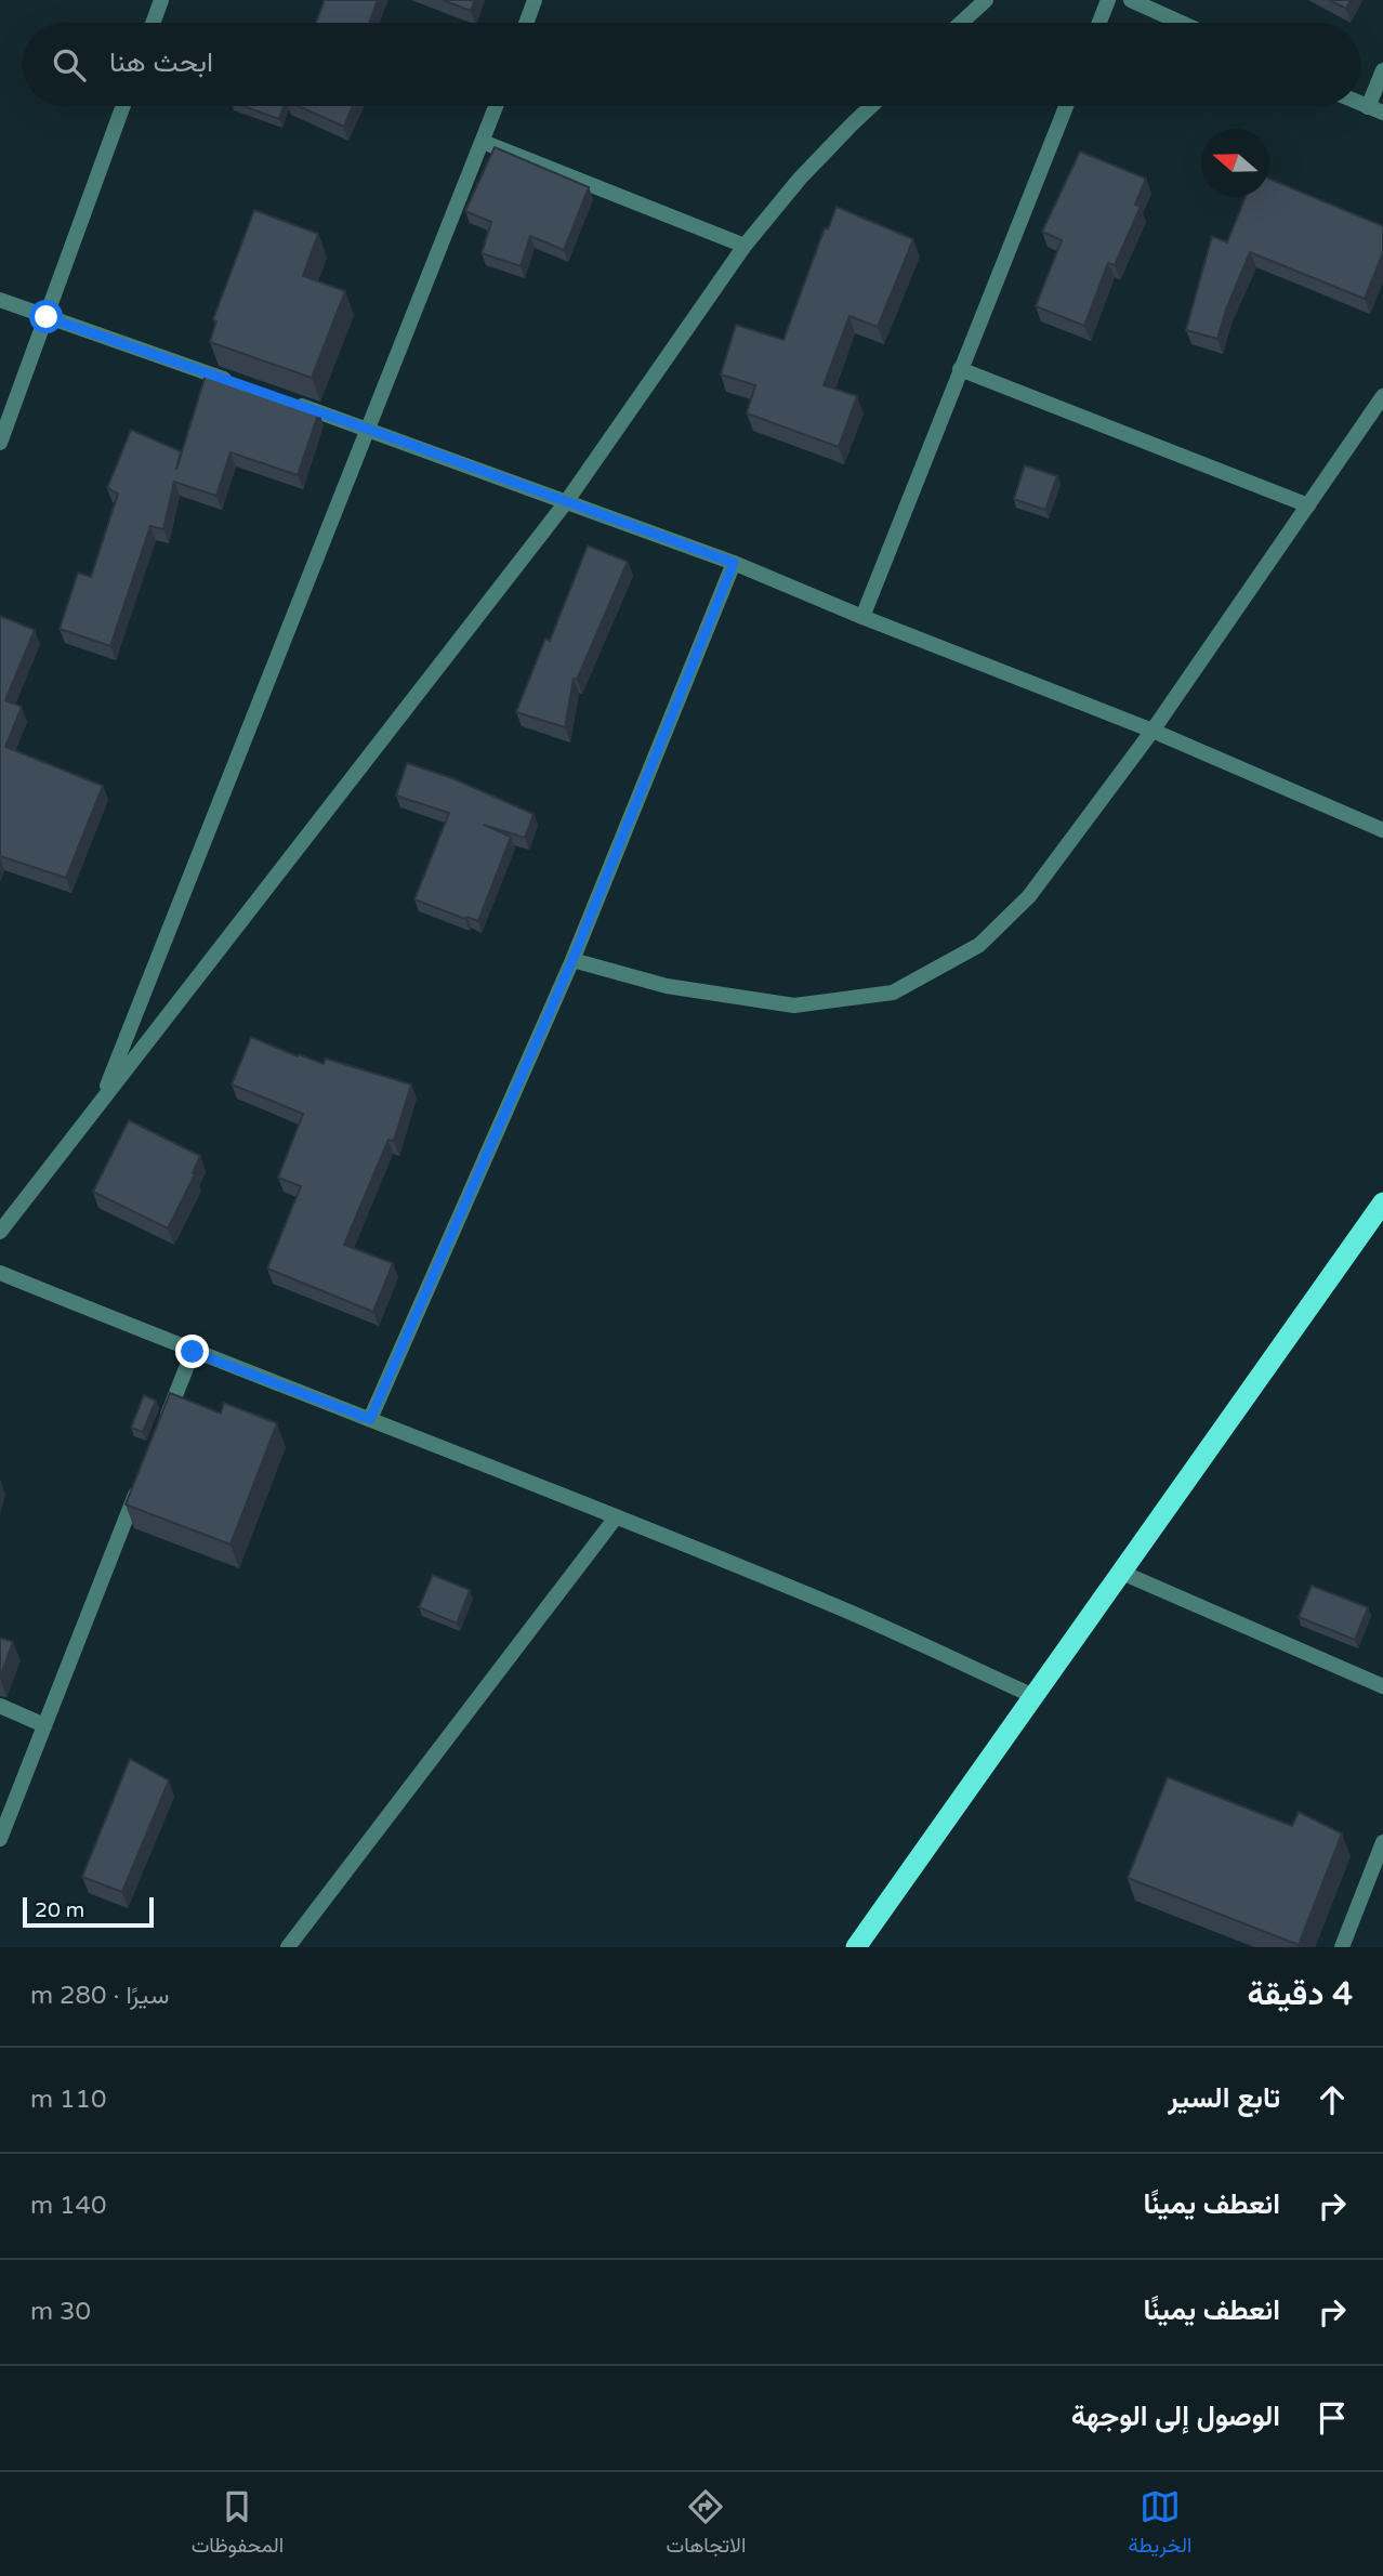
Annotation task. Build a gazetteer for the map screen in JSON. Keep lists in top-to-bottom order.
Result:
{
  "scale_bar": "20 m",
  "north": "left",
  "page": {
    "search": "ابحث هنا",
    "scale": "20 m",
    "heading": ["4 دقيقة", "سيرًا · 280 m"],
    "list": [
      ["تابع السير", "110 m"],
      ["انعطف يمينًا", "140 m"],
      ["انعطف يمينًا", "30 m"],
      "الوصول إلى الوجهة"
    ],
    "nav": ["الخريطة", "الاتجاهات", "المحفوظات"]
  }
}
